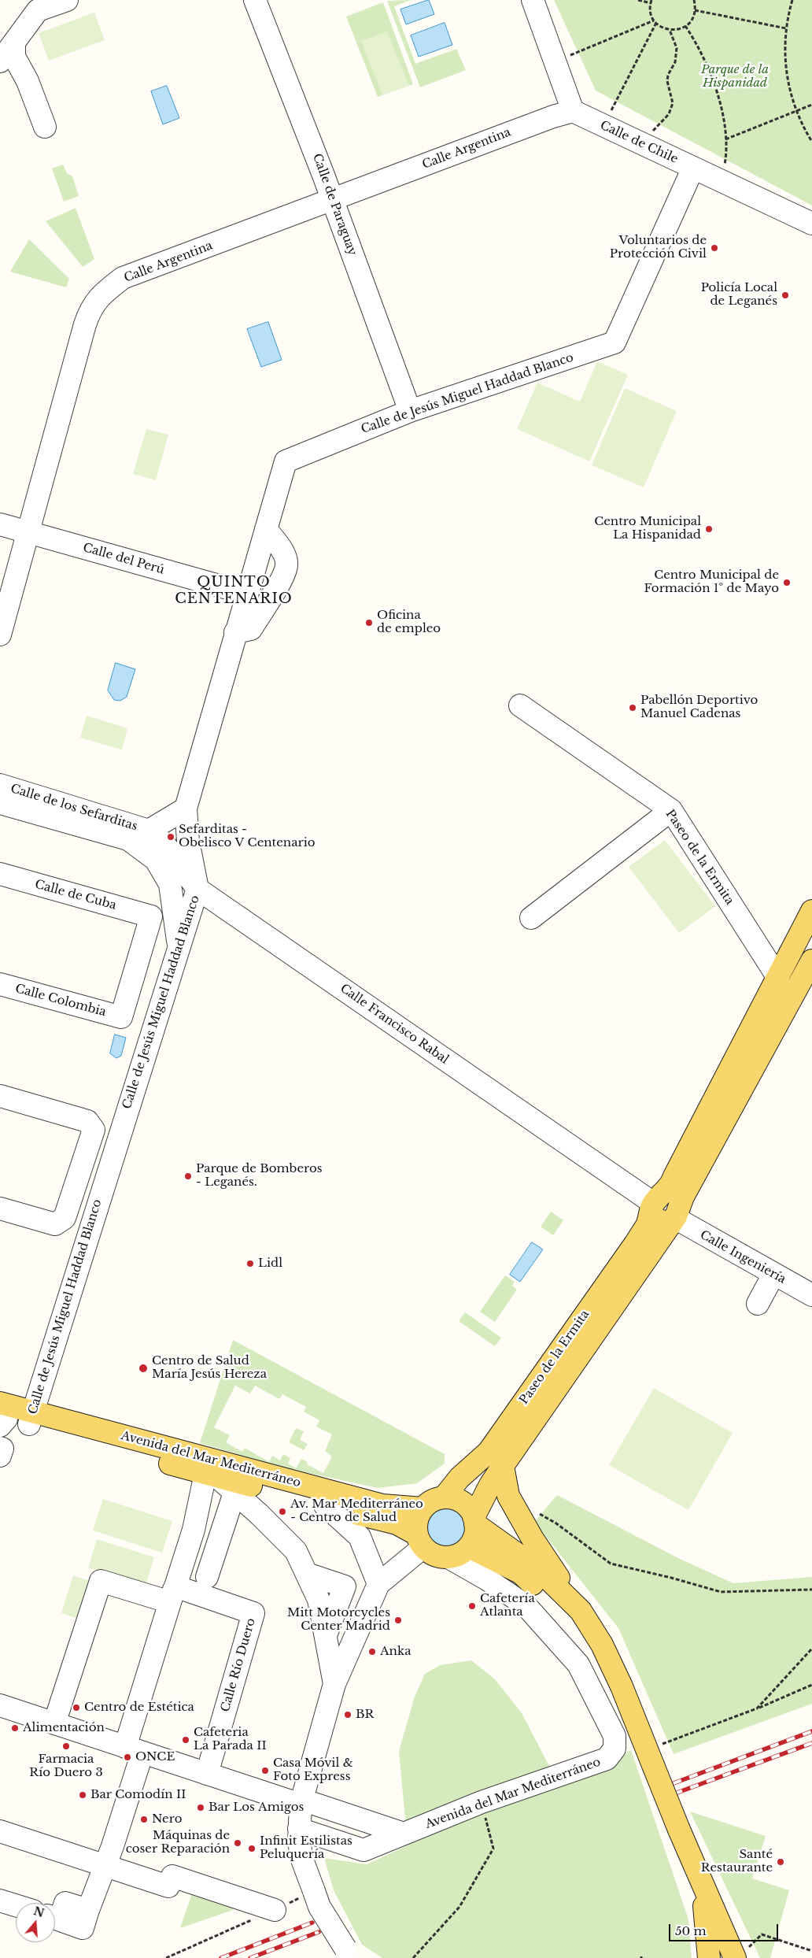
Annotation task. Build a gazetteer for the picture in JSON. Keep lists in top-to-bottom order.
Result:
{
  "streets": {
    "main road": ["Paseo de la Ermita", "Avenida del Mar Mediterráneo"],
    "street": [
      "Calle de Chile",
      "Calle Argentina",
      "Calle de Paraguay",
      "Calle de Jesús Miguel Haddad Blanco",
      "Calle del Perú",
      "Calle de los Sefarditas",
      "Calle de Cuba",
      "Calle Colombia",
      "Calle Francisco Rabal",
      "Calle Ingeniería",
      "Calle Río Duero"
    ]
  },
  "crossings": [
    ["Calle de Chile", "Calle Argentina"],
    ["Calle de Chile", "Calle de Jesús Miguel Haddad Blanco"],
    ["Calle Argentina", "Calle de Paraguay"],
    ["Calle Argentina", "Calle del Perú"],
    ["Calle de Paraguay", "Calle de Jesús Miguel Haddad Blanco"],
    ["Calle de Jesús Miguel Haddad Blanco", "Calle del Perú"],
    ["Calle de Jesús Miguel Haddad Blanco", "Calle de los Sefarditas"],
    ["Calle de Jesús Miguel Haddad Blanco", "Calle Francisco Rabal"],
    ["Calle de Jesús Miguel Haddad Blanco", "Avenida del Mar Mediterráneo"],
    ["Calle de los Sefarditas", "Calle Francisco Rabal"],
    ["Paseo de la Ermita", "Calle Francisco Rabal"],
    ["Paseo de la Ermita", "Calle Ingeniería"],
    ["Paseo de la Ermita", "Avenida del Mar Mediterráneo"],
    ["Calle de Cuba", "Calle Colombia"]
  ],
  "districts": ["QUINTO CENTENARIO"],
  "parks": ["Parque de la Hispanidad"],
  "places": [
    "Voluntarios de Protección Civil",
    "Policía Local de Leganés",
    "Centro Municipal La Hispanidad",
    "Centro Municipal de Formación 1º de Mayo",
    "Oficina de empleo",
    "Pabellón Deportivo Manuel Cadenas",
    "Sefarditas - Obelisco V Centenario",
    "Parque de Bomberos - Leganés.",
    "Lidl",
    "Centro de Salud María Jesús Hereza",
    "Av. Mar Mediterráneo - Centro de Salud",
    "Cafetería Atlanta",
    "Mitt Motorcycles Center Madrid",
    "Anka",
    "Centro de Estética",
    "BR",
    "Alimentación",
    "Cafeteria La Parada II",
    "Farmacia Río Duero 3",
    "ONCE",
    "Casa Móvil & Foto Express",
    "Bar Comodín II",
    "Bar Los Amigos",
    "Nero",
    "Máquinas de coser Reparación",
    "Infinit Estilistas Peluquería",
    "Santé Restaurante"
  ],
  "scale_bar": "50 m",
  "north": "top"
}
